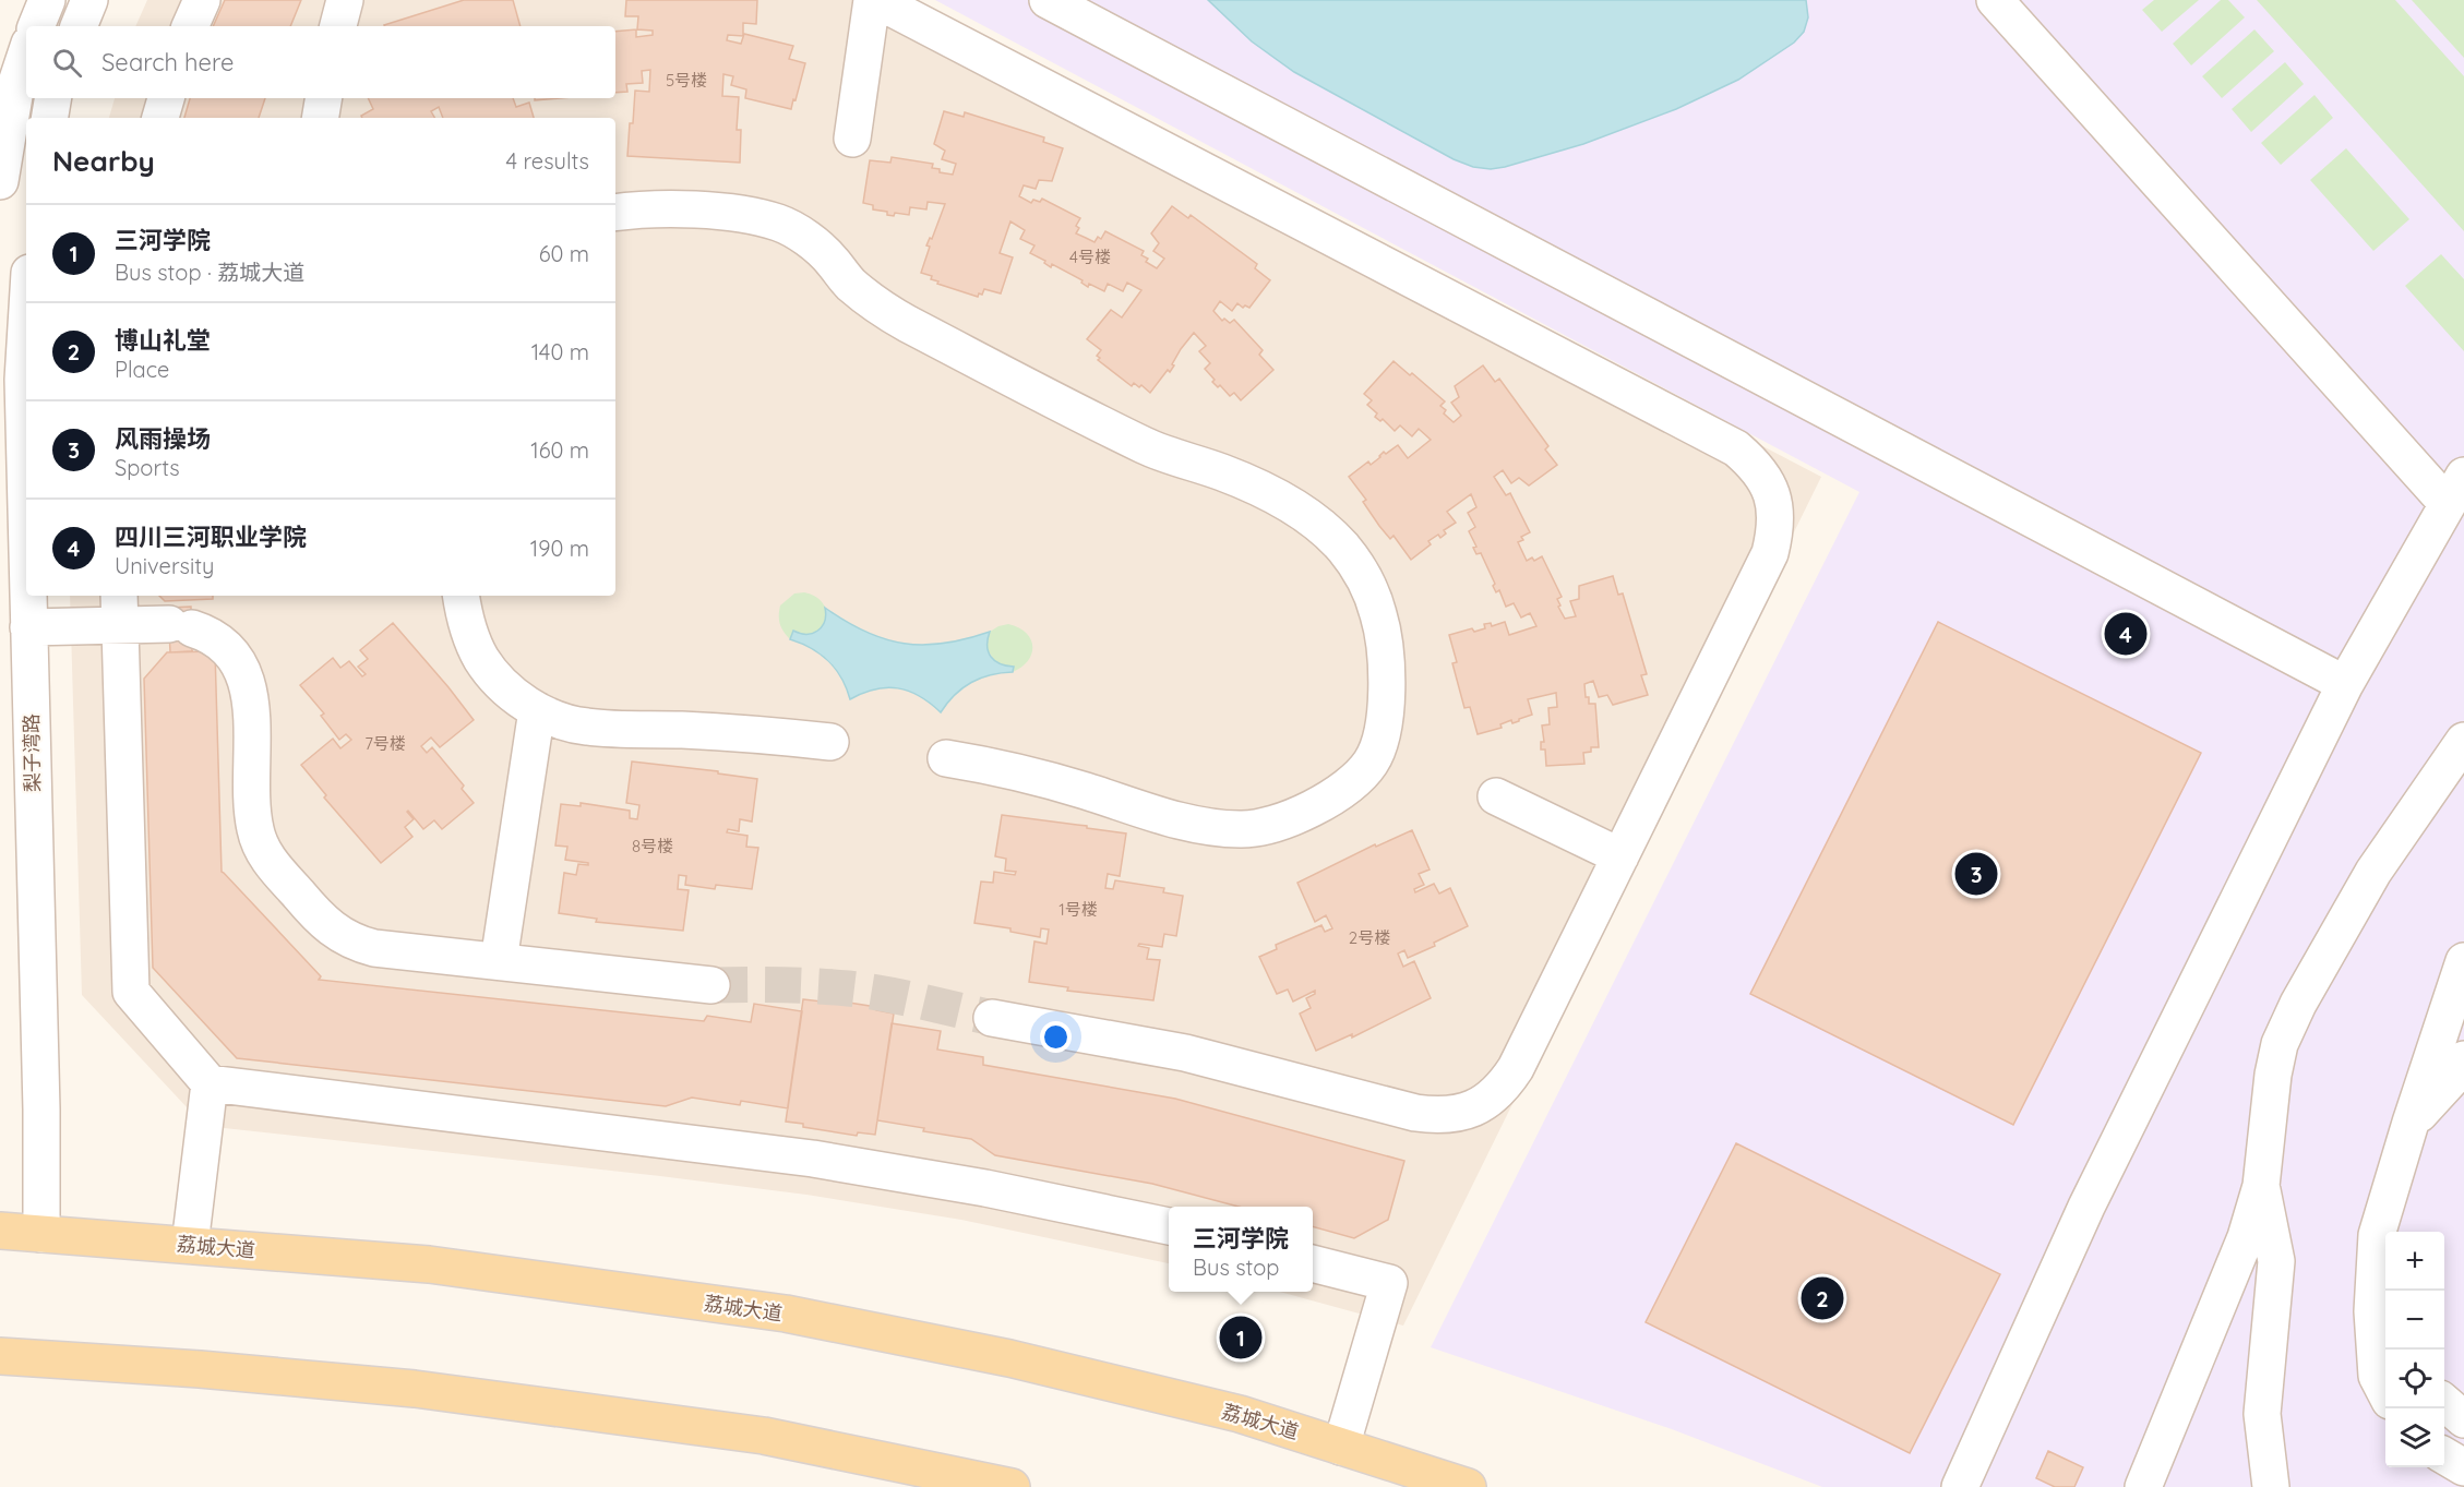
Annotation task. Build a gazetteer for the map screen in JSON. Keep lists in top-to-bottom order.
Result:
{
  "streets": {
    "main road": ["荔城大道"],
    "street": ["梨子湾路"]
  },
  "crossings": [
    ["梨子湾路", "荔城大道"]
  ],
  "house_numbers": [
    "5号楼",
    "4号楼",
    "7号楼",
    "8号楼",
    "1号楼",
    "2号楼"
  ],
  "page": {
    "search": "Search here",
    "heading": ["Nearby", "4 results"],
    "list": [
      {
        "mark": "1",
        "name": "三河学院",
        "note": "Bus stop · 荔城大道",
        "value": "60 m"
      },
      {
        "mark": "2",
        "name": "博山礼堂",
        "note": "Place",
        "value": "140 m"
      },
      {
        "mark": "3",
        "name": "风雨操场",
        "note": "Sports",
        "value": "160 m"
      },
      {
        "mark": "4",
        "name": "四川三河职业学院",
        "note": "University",
        "value": "190 m"
      }
    ],
    "pins": [
      "4",
      "3",
      "2",
      "1"
    ],
    "popup": ["三河学院", "Bus stop"],
    "map_buttons": ["+", "−"]
  }
}
